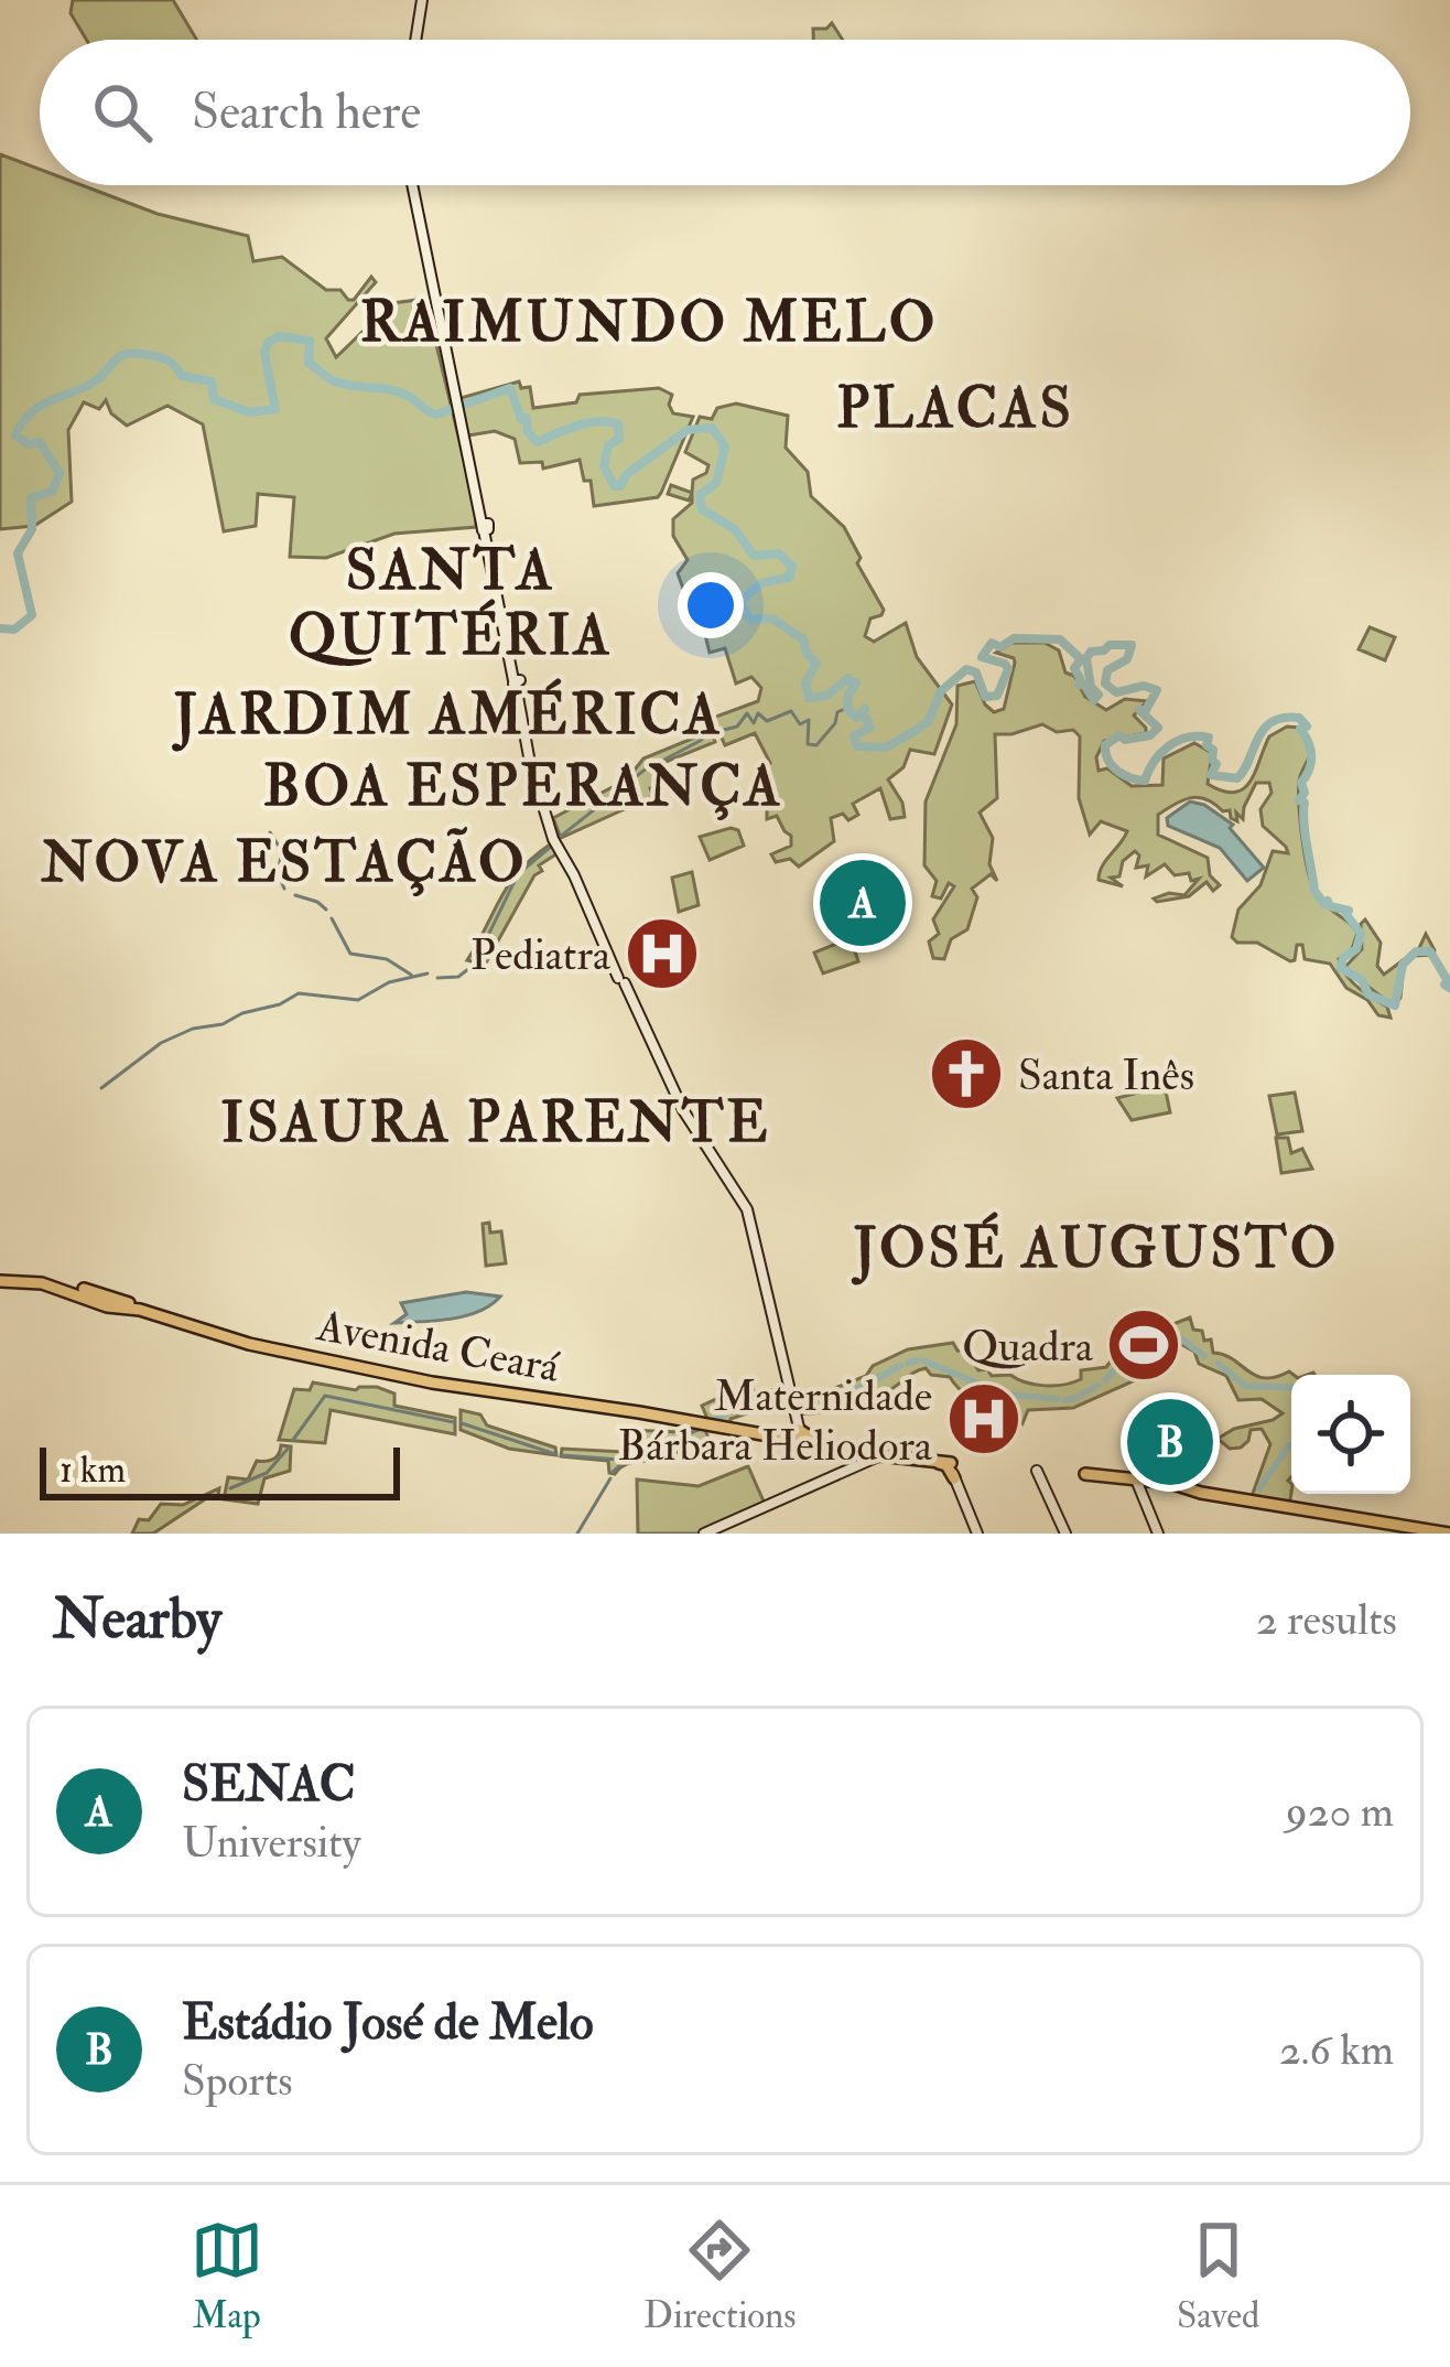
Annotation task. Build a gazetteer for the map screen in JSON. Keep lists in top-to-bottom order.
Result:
{
  "streets": {
    "main road": ["Avenida Ceará"]
  },
  "districts": [
    "RAIMUNDO MELO",
    "PLACAS",
    "SANTA QUITÉRIA",
    "JARDIM AMÉRICA",
    "BOA ESPERANÇA",
    "NOVA ESTAÇÃO",
    "ISAURA PARENTE",
    "JOSÉ AUGUSTO"
  ],
  "places": {
    "hospital": ["Pediatra", "Maternidade Bárbara Heliodora"],
    "church": ["Santa Inês"],
    "sports": ["Quadra"]
  },
  "scale_bar": "1 km",
  "page": {
    "search": "Search here",
    "pins": ["A", "B"],
    "scale": "1 km",
    "heading": ["Nearby", "2 results"],
    "list": [
      {
        "mark": "A",
        "name": "SENAC",
        "note": "University",
        "value": "920 m"
      },
      {
        "mark": "B",
        "name": "Estádio José de Melo",
        "note": "Sports",
        "value": "2.6 km"
      }
    ],
    "nav": ["Map", "Directions", "Saved"]
  }
}
